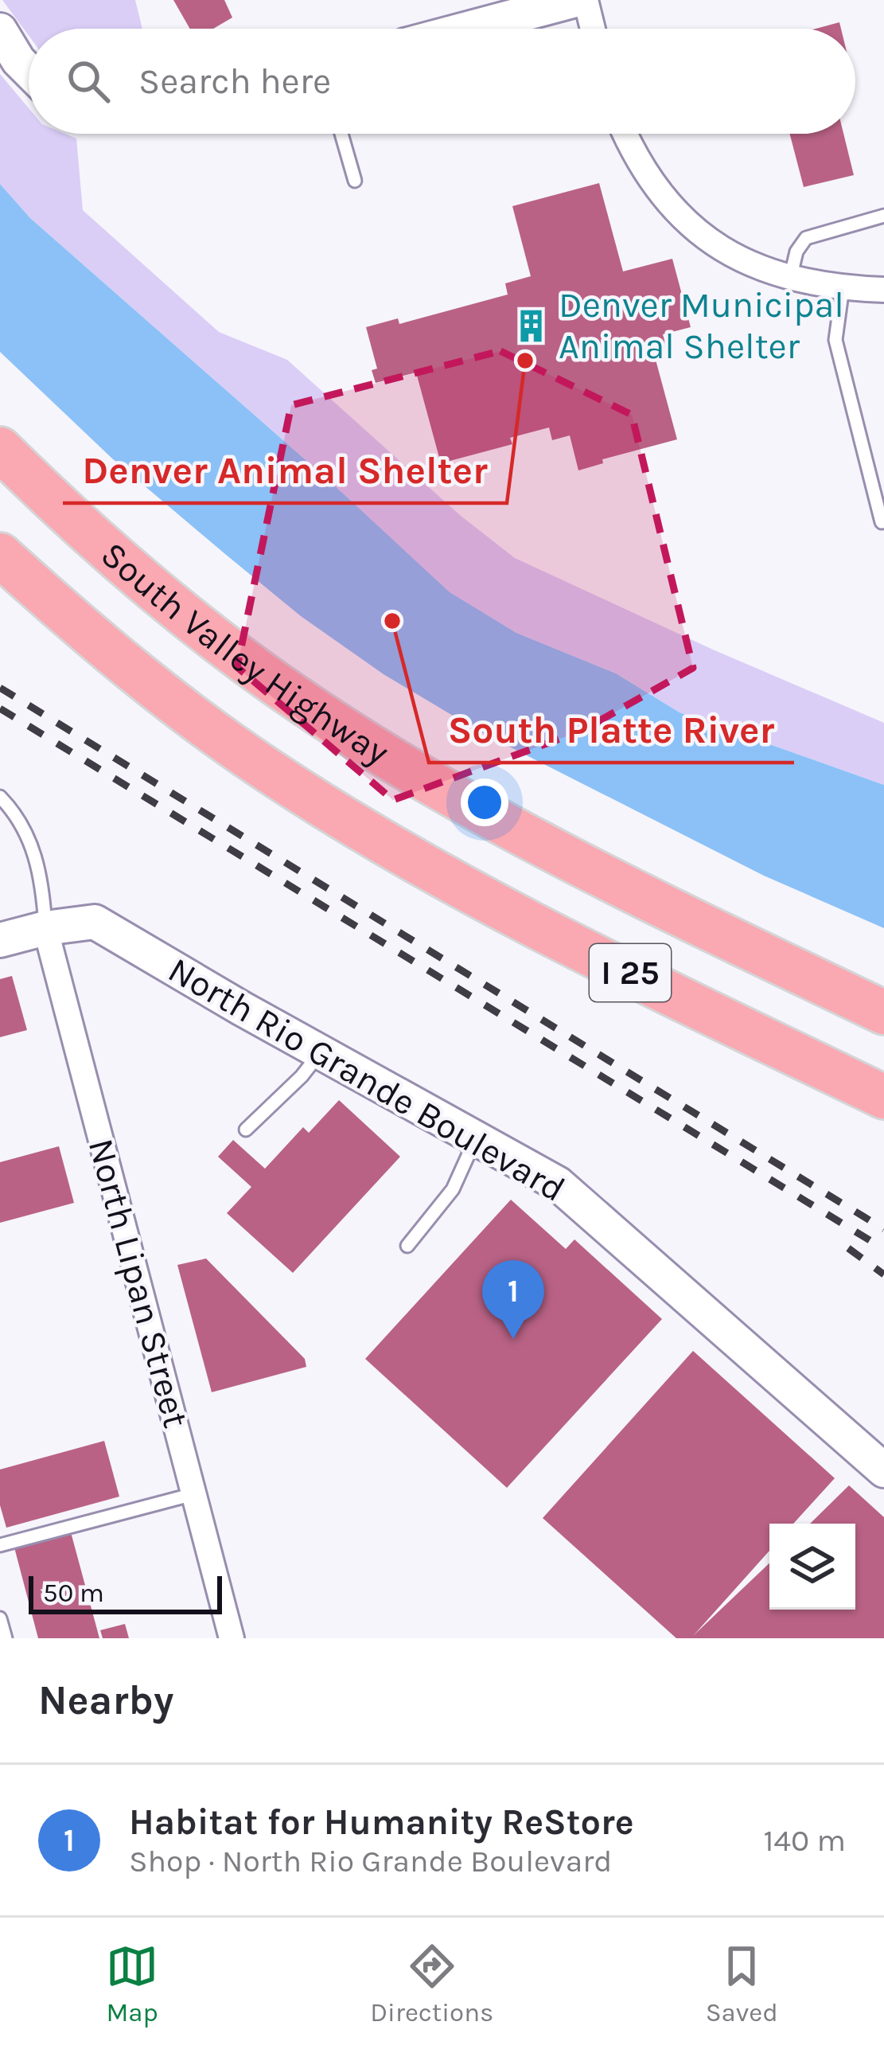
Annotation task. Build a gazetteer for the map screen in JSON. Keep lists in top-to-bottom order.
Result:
{
  "streets": {
    "highway": ["South Valley Highway", "I 25"],
    "street": ["North Rio Grande Boulevard", "North Lipan Street"]
  },
  "crossings": [
    ["North Rio Grande Boulevard", "North Lipan Street"]
  ],
  "places": {
    "building": ["Denver Municipal Animal Shelter"],
    "other": ["Denver Animal Shelter", "South Platte River"]
  },
  "scale_bar": "50 m",
  "page": {
    "search": "Search here",
    "pins": "1",
    "scale": "50 m",
    "heading": "Nearby",
    "list": [
      {
        "mark": "1",
        "name": "Habitat for Humanity ReStore",
        "note": "Shop · North Rio Grande Boulevard",
        "value": "140 m"
      }
    ],
    "nav": ["Map", "Directions", "Saved"]
  }
}
